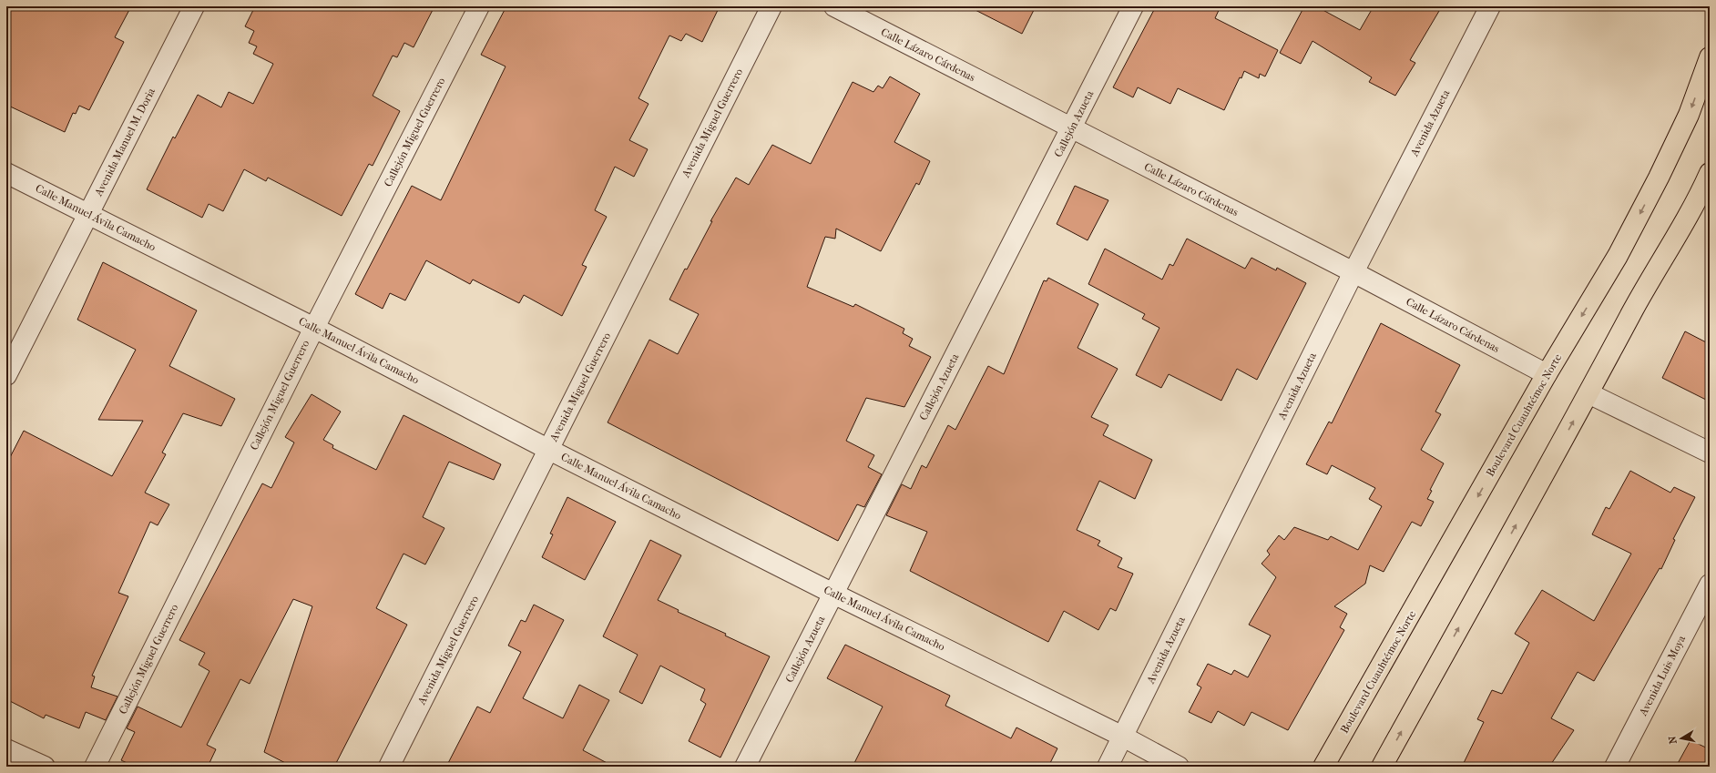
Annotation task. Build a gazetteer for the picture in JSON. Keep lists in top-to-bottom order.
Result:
{
  "streets": {
    "main road": ["Boulevard Cuauhtémoc Norte"],
    "street": [
      "Calle Lázaro Cárdenas",
      "Avenida Miguel Guerrero",
      "Avenida Azueta",
      "Callejón Azueta",
      "Callejón Miguel Guerrero",
      "Avenida Manuel M. Doria",
      "Calle Manuel Ávila Camacho",
      "Avenida Luis Moya"
    ]
  },
  "crossings": [
    ["Calle Lázaro Cárdenas", "Avenida Azueta"],
    ["Calle Lázaro Cárdenas", "Callejón Azueta"],
    ["Calle Lázaro Cárdenas", "Boulevard Cuauhtémoc Norte"],
    ["Avenida Miguel Guerrero", "Calle Manuel Ávila Camacho"],
    ["Avenida Azueta", "Calle Manuel Ávila Camacho"],
    ["Callejón Azueta", "Calle Manuel Ávila Camacho"],
    ["Callejón Miguel Guerrero", "Calle Manuel Ávila Camacho"],
    ["Avenida Manuel M. Doria", "Calle Manuel Ávila Camacho"]
  ],
  "north": "left"
}
